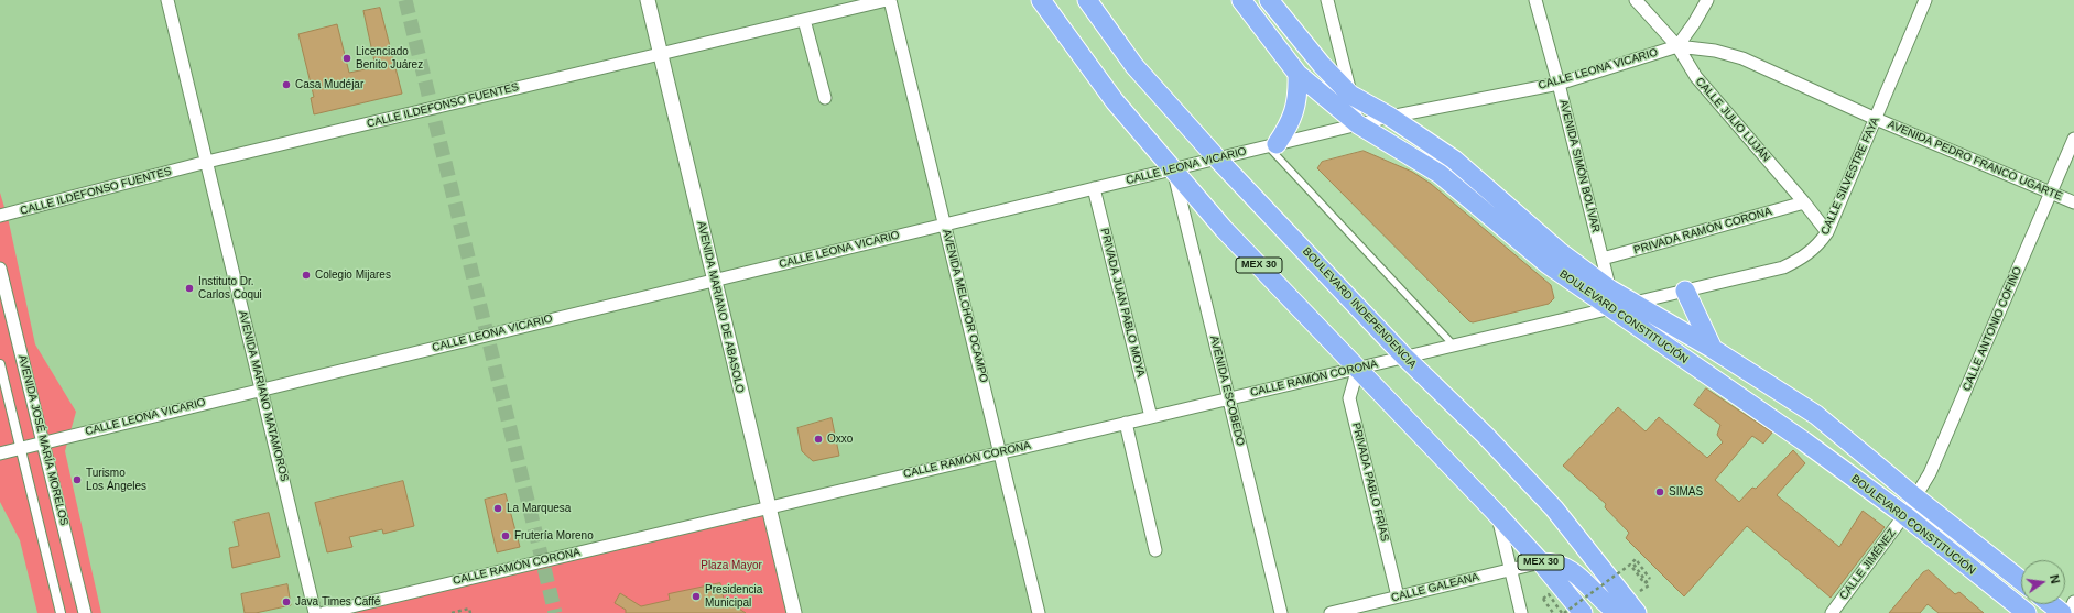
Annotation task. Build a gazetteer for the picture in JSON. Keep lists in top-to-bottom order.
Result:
{
  "streets": {
    "main road": ["MEX 30", "BOULEVARD INDEPENDENCIA", "BOULEVARD CONSTITUCIÓN"],
    "street": [
      "CALLE LEONA VICARIO",
      "CALLE ILDEFONSO FUENTES",
      "CALLE JULIO LUJÁN",
      "AVENIDA PEDRO FRANCO UGARTE",
      "AVENIDA SIMÓN BOLÍVAR",
      "CALLE SILVESTRE FAYA",
      "PRIVADA RAMÓN CORONA",
      "PRIVADA JUAN PABLO MOYA",
      "AVENIDA MELCHOR OCAMPO",
      "AVENIDA MARIANO DE ABASOLO",
      "CALLE ANTONIO COFIÑO",
      "CALLE RAMÓN CORONA",
      "AVENIDA ESCOBEDO",
      "AVENIDA MARIANO MATAMOROS",
      "AVENIDA JOSÉ MARÍA MORELOS",
      "PRIVADA PABLO FRÍAS",
      "CALLE JIMÉNEZ",
      "CALLE GALEANA"
    ]
  },
  "crossings": [
    ["CALLE LEONA VICARIO", "CALLE JULIO LUJÁN"],
    ["CALLE LEONA VICARIO", "AVENIDA PEDRO FRANCO UGARTE"],
    ["CALLE LEONA VICARIO", "AVENIDA SIMÓN BOLÍVAR"],
    ["CALLE LEONA VICARIO", "MEX 30"],
    ["CALLE LEONA VICARIO", "PRIVADA JUAN PABLO MOYA"],
    ["CALLE LEONA VICARIO", "AVENIDA MELCHOR OCAMPO"],
    ["CALLE LEONA VICARIO", "AVENIDA MARIANO DE ABASOLO"],
    ["CALLE LEONA VICARIO", "BOULEVARD INDEPENDENCIA"],
    ["CALLE LEONA VICARIO", "BOULEVARD CONSTITUCIÓN"],
    ["CALLE LEONA VICARIO", "AVENIDA ESCOBEDO"],
    ["CALLE LEONA VICARIO", "AVENIDA MARIANO MATAMOROS"],
    ["CALLE LEONA VICARIO", "AVENIDA JOSÉ MARÍA MORELOS"],
    ["CALLE ILDEFONSO FUENTES", "AVENIDA MARIANO DE ABASOLO"],
    ["CALLE ILDEFONSO FUENTES", "AVENIDA MARIANO MATAMOROS"],
    ["CALLE JULIO LUJÁN", "AVENIDA PEDRO FRANCO UGARTE"],
    ["CALLE JULIO LUJÁN", "CALLE SILVESTRE FAYA"],
    ["CALLE JULIO LUJÁN", "PRIVADA RAMÓN CORONA"],
    ["AVENIDA PEDRO FRANCO UGARTE", "CALLE SILVESTRE FAYA"],
    ["AVENIDA PEDRO FRANCO UGARTE", "CALLE ANTONIO COFIÑO"],
    ["AVENIDA SIMÓN BOLÍVAR", "CALLE SILVESTRE FAYA"],
    ["AVENIDA SIMÓN BOLÍVAR", "PRIVADA RAMÓN CORONA"],
    ["AVENIDA SIMÓN BOLÍVAR", "BOULEVARD CONSTITUCIÓN"],
    ["AVENIDA SIMÓN BOLÍVAR", "CALLE RAMÓN CORONA"],
    ["CALLE SILVESTRE FAYA", "BOULEVARD CONSTITUCIÓN"],
    ["CALLE SILVESTRE FAYA", "CALLE RAMÓN CORONA"],
    ["MEX 30", "CALLE RAMÓN CORONA"],
    ["MEX 30", "AVENIDA ESCOBEDO"],
    ["MEX 30", "PRIVADA PABLO FRÍAS"],
    ["MEX 30", "CALLE GALEANA"],
    ["PRIVADA JUAN PABLO MOYA", "CALLE RAMÓN CORONA"],
    ["AVENIDA MELCHOR OCAMPO", "CALLE RAMÓN CORONA"],
    ["AVENIDA MARIANO DE ABASOLO", "CALLE RAMÓN CORONA"],
    ["BOULEVARD INDEPENDENCIA", "CALLE RAMÓN CORONA"],
    ["BOULEVARD CONSTITUCIÓN", "CALLE ANTONIO COFIÑO"],
    ["BOULEVARD CONSTITUCIÓN", "CALLE RAMÓN CORONA"],
    ["BOULEVARD CONSTITUCIÓN", "CALLE JIMÉNEZ"],
    ["CALLE ANTONIO COFIÑO", "CALLE JIMÉNEZ"],
    ["CALLE RAMÓN CORONA", "AVENIDA ESCOBEDO"],
    ["CALLE RAMÓN CORONA", "PRIVADA PABLO FRÍAS"],
    ["PRIVADA PABLO FRÍAS", "CALLE GALEANA"]
  ],
  "parks": ["Plaza Mayor"],
  "places": [
    "Licenciado Benito Juárez",
    "Casa Mudéjar",
    "Colegio Mijares",
    "Instituto Dr. Carlos Coqui",
    "Oxxo",
    "Turismo Los Ángeles",
    "SIMAS",
    "La Marquesa",
    "Frutería Moreno",
    "Presidencia Municipal",
    "Java Times Caffé"
  ],
  "north": "right"
}
